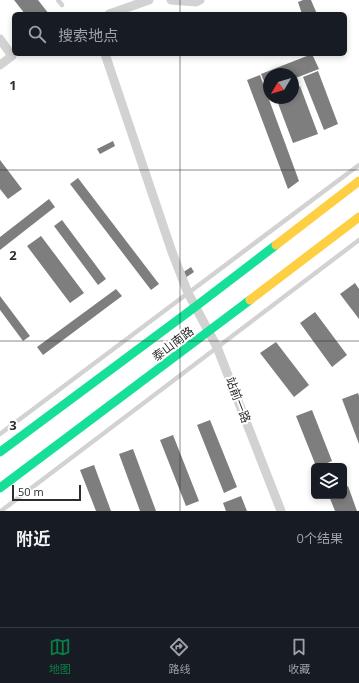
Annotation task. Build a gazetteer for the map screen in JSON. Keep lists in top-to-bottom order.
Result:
{
  "streets": {
    "street": ["泰山南路", "站前一路"]
  },
  "crossings": [
    ["泰山南路", "站前一路"]
  ],
  "scale_bar": "50 m",
  "north": "bottom left",
  "page": {
    "search": "搜索地点",
    "scale": "50 m",
    "heading": ["附近", "0个结果"],
    "nav": ["地图", "路线", "收藏"]
  },
  "grid": {
    "rows": ["1", "2", "3"]
  }
}
